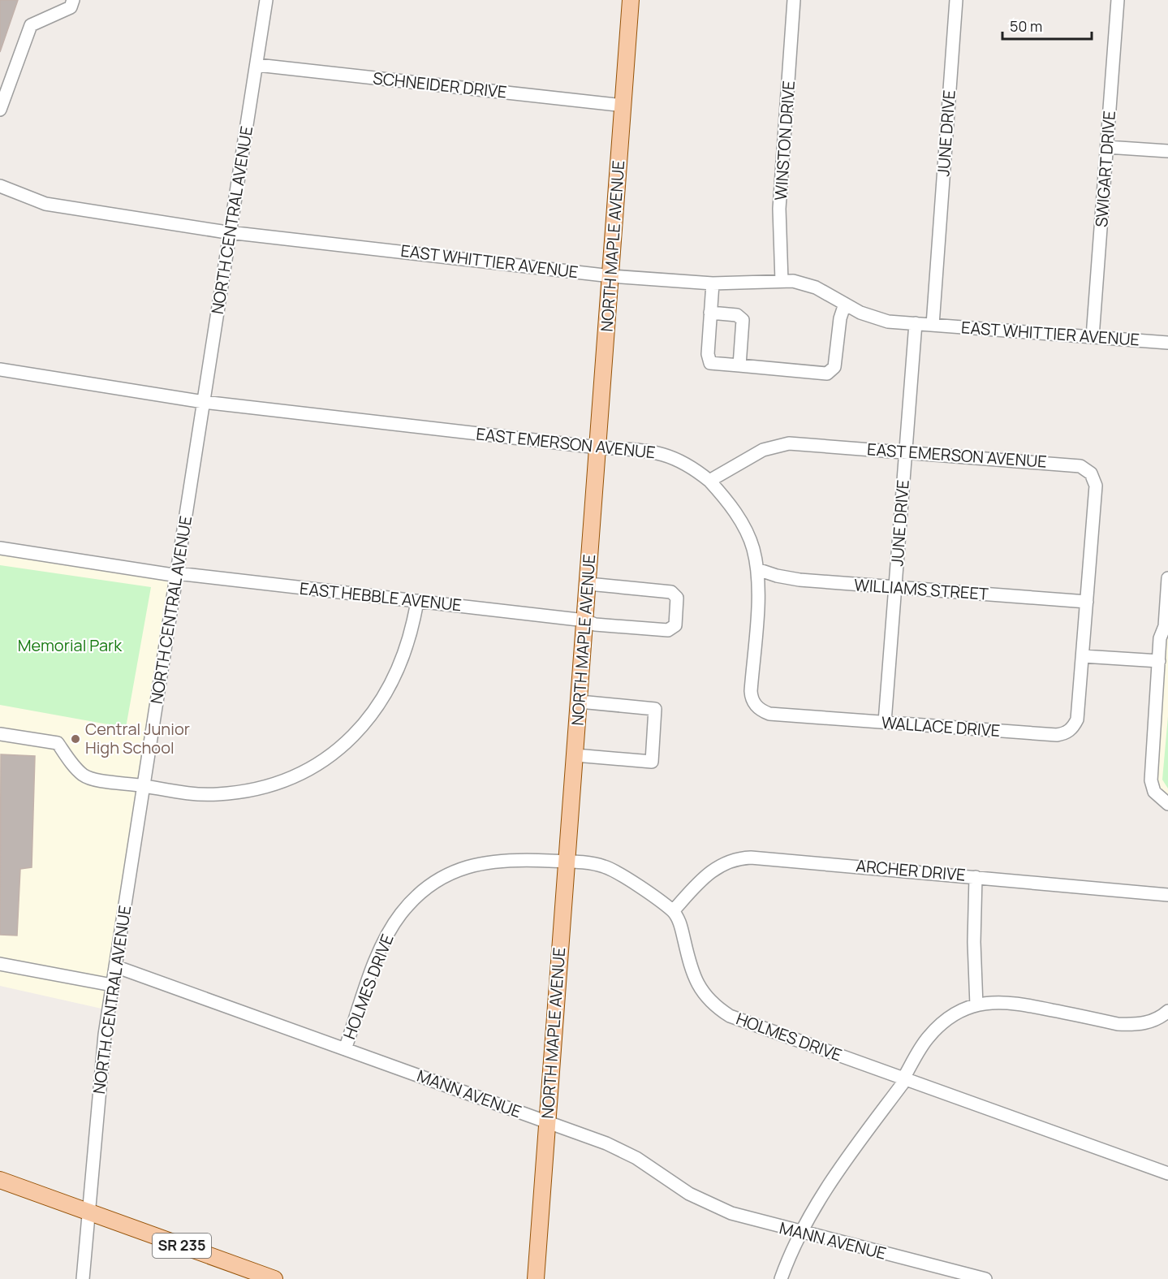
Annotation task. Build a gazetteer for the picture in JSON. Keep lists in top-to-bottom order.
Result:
{
  "streets": {
    "main road": ["NORTH MAPLE AVENUE", "SR 235"],
    "street": [
      "SCHNEIDER DRIVE",
      "JUNE DRIVE",
      "WINSTON DRIVE",
      "SWIGART DRIVE",
      "NORTH CENTRAL AVENUE",
      "EAST WHITTIER AVENUE",
      "EAST EMERSON AVENUE",
      "WILLIAMS STREET",
      "EAST HEBBLE AVENUE",
      "WALLACE DRIVE",
      "ARCHER DRIVE",
      "HOLMES DRIVE",
      "MANN AVENUE"
    ]
  },
  "crossings": [
    ["SCHNEIDER DRIVE", "NORTH CENTRAL AVENUE"],
    ["SCHNEIDER DRIVE", "NORTH MAPLE AVENUE"],
    ["JUNE DRIVE", "EAST WHITTIER AVENUE"],
    ["JUNE DRIVE", "EAST EMERSON AVENUE"],
    ["JUNE DRIVE", "WILLIAMS STREET"],
    ["JUNE DRIVE", "WALLACE DRIVE"],
    ["WINSTON DRIVE", "EAST WHITTIER AVENUE"],
    ["SWIGART DRIVE", "EAST WHITTIER AVENUE"],
    ["NORTH CENTRAL AVENUE", "EAST WHITTIER AVENUE"],
    ["NORTH CENTRAL AVENUE", "EAST EMERSON AVENUE"],
    ["NORTH CENTRAL AVENUE", "EAST HEBBLE AVENUE"],
    ["NORTH CENTRAL AVENUE", "MANN AVENUE"],
    ["NORTH CENTRAL AVENUE", "SR 235"],
    ["NORTH MAPLE AVENUE", "EAST WHITTIER AVENUE"],
    ["NORTH MAPLE AVENUE", "EAST EMERSON AVENUE"],
    ["NORTH MAPLE AVENUE", "EAST HEBBLE AVENUE"],
    ["NORTH MAPLE AVENUE", "HOLMES DRIVE"],
    ["NORTH MAPLE AVENUE", "MANN AVENUE"],
    ["EAST EMERSON AVENUE", "WALLACE DRIVE"],
    ["WILLIAMS STREET", "WALLACE DRIVE"],
    ["ARCHER DRIVE", "HOLMES DRIVE"],
    ["HOLMES DRIVE", "MANN AVENUE"]
  ],
  "parks": ["Memorial Park"],
  "places": ["Central Junior High School"],
  "scale_bar": "50 m"
}
